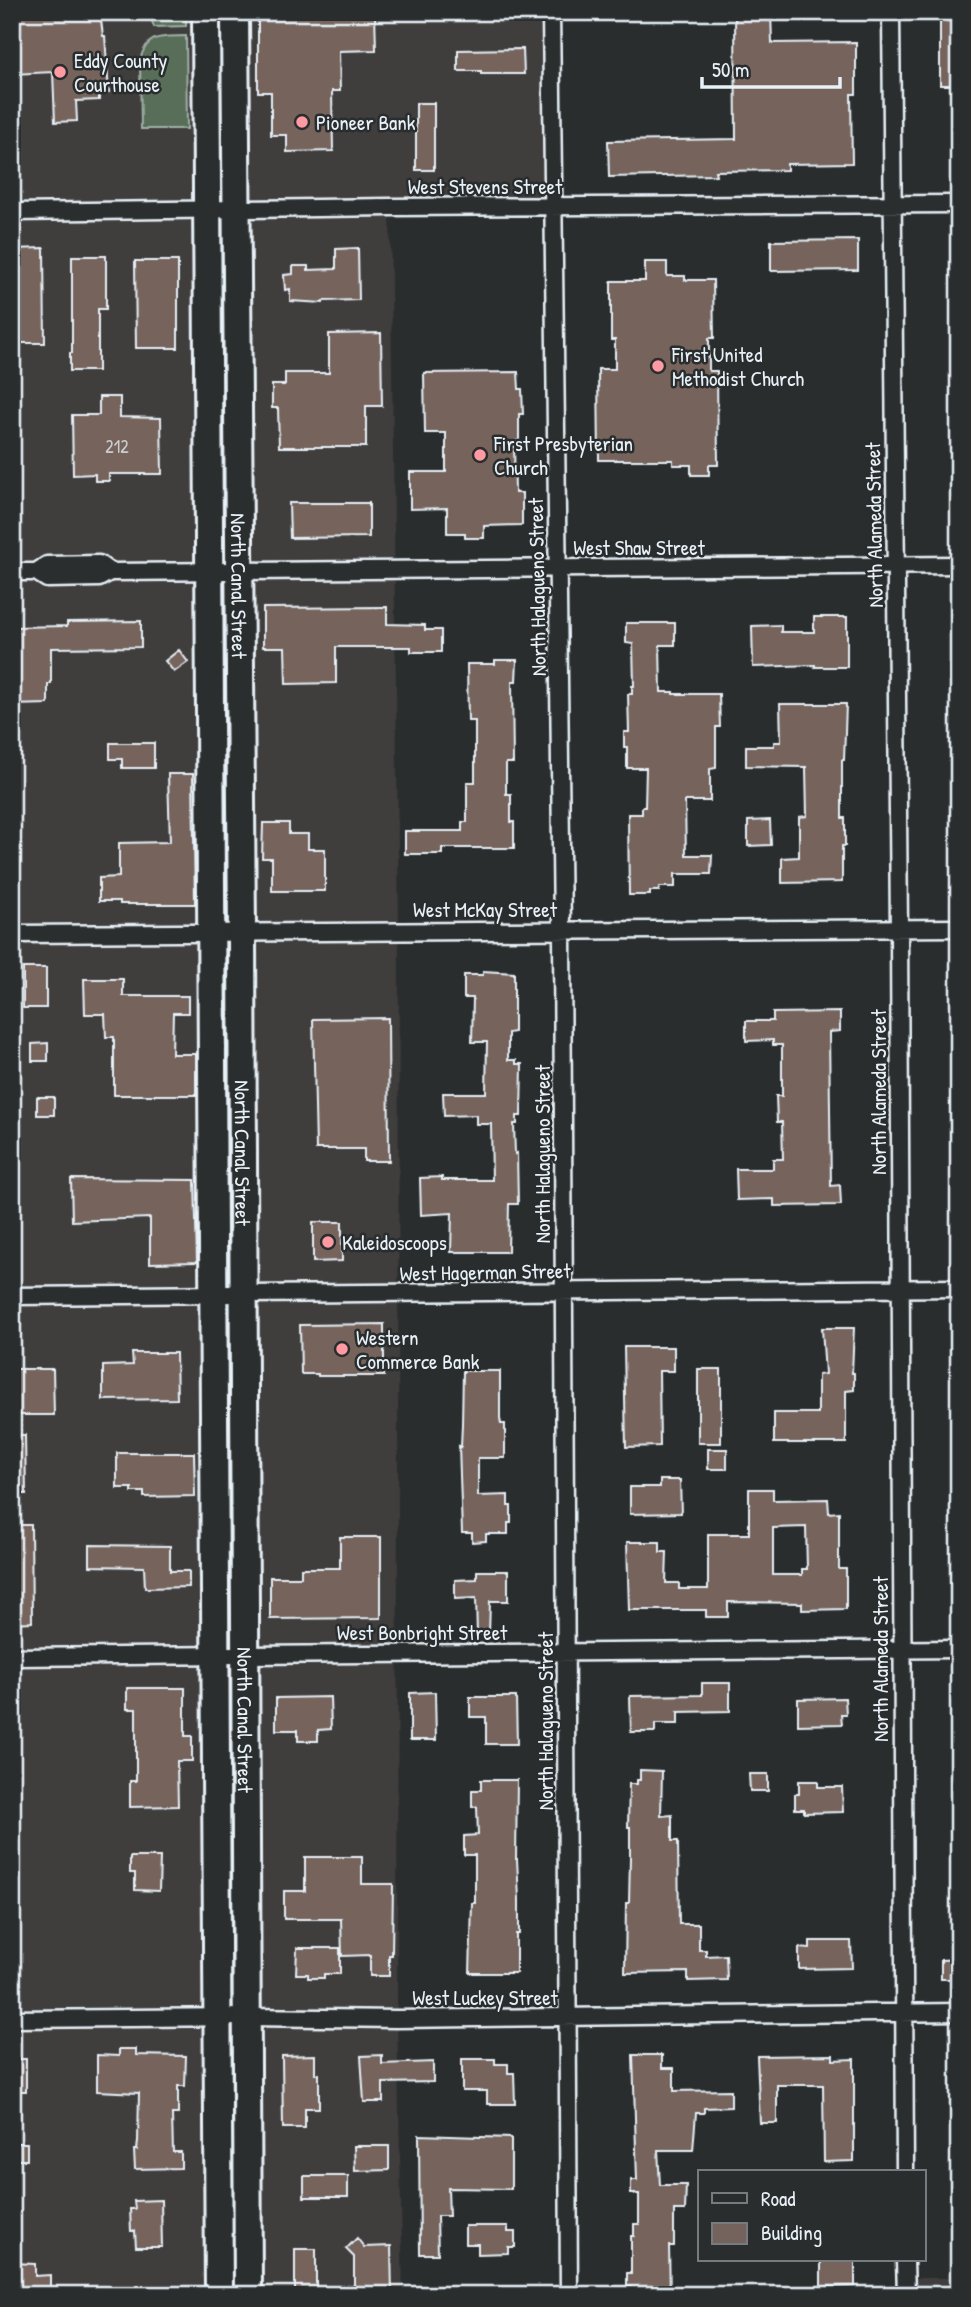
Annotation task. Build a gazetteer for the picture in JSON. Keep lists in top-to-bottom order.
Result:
{
  "streets": {
    "highway": ["North Canal Street"],
    "street": [
      "West Stevens Street",
      "North Alameda Street",
      "West Shaw Street",
      "North Halagueno Street",
      "West McKay Street",
      "West Hagerman Street",
      "West Bonbright Street",
      "West Luckey Street"
    ]
  },
  "crossings": [
    ["West Stevens Street", "North Alameda Street"],
    ["West Stevens Street", "North Canal Street"],
    ["West Stevens Street", "North Halagueno Street"],
    ["North Alameda Street", "West Shaw Street"],
    ["North Alameda Street", "West McKay Street"],
    ["North Alameda Street", "West Hagerman Street"],
    ["North Alameda Street", "West Bonbright Street"],
    ["North Alameda Street", "West Luckey Street"],
    ["West Shaw Street", "North Canal Street"],
    ["West Shaw Street", "North Halagueno Street"],
    ["North Canal Street", "West McKay Street"],
    ["North Canal Street", "West Hagerman Street"],
    ["North Canal Street", "West Bonbright Street"],
    ["North Canal Street", "West Luckey Street"],
    ["North Halagueno Street", "West McKay Street"],
    ["North Halagueno Street", "West Hagerman Street"],
    ["North Halagueno Street", "West Bonbright Street"],
    ["North Halagueno Street", "West Luckey Street"]
  ],
  "places": [
    "Eddy County Courthouse",
    "Pioneer Bank",
    "First United Methodist Church",
    "First Presbyterian Church",
    "Kaleidoscoops",
    "Western Commerce Bank"
  ],
  "house_numbers": ["212"],
  "legend": ["Road", "Building"],
  "scale_bar": "50 m"
}
